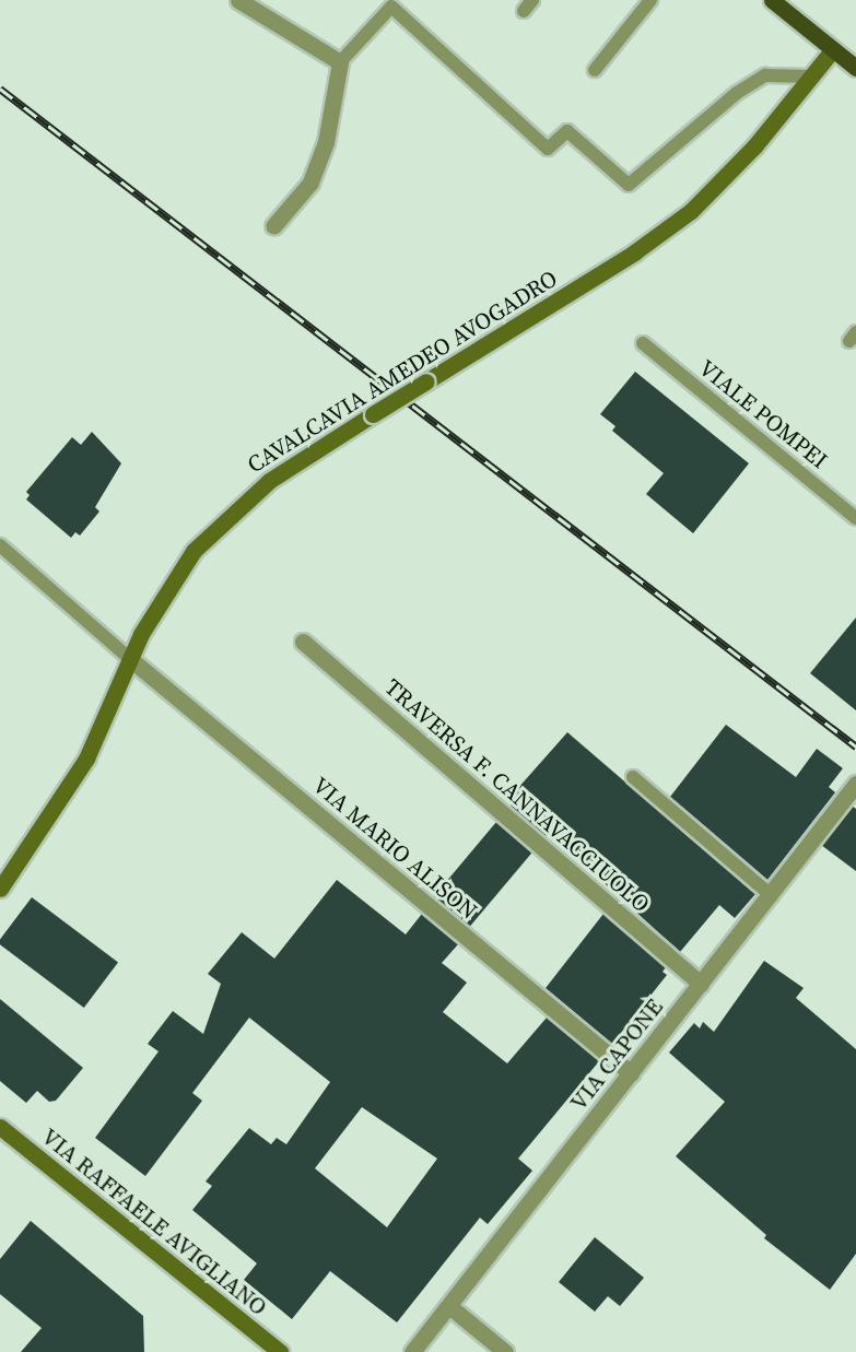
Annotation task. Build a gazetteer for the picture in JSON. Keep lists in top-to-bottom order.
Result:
{
  "streets": {
    "street": [
      "CAVALCAVIA AMEDEO AVOGADRO",
      "TRAVERSA F. CANNAVACCIUOLO",
      "VIA MARIO ALISON",
      "VIA CAPONE",
      "VIA RAFFAELE AVIGLIANO"
    ],
    "lane": ["VIALE POMPEI"]
  },
  "crossings": [
    ["CAVALCAVIA AMEDEO AVOGADRO", "VIA MARIO ALISON"],
    ["TRAVERSA F. CANNAVACCIUOLO", "VIA CAPONE"],
    ["VIA MARIO ALISON", "VIA CAPONE"]
  ]
}
